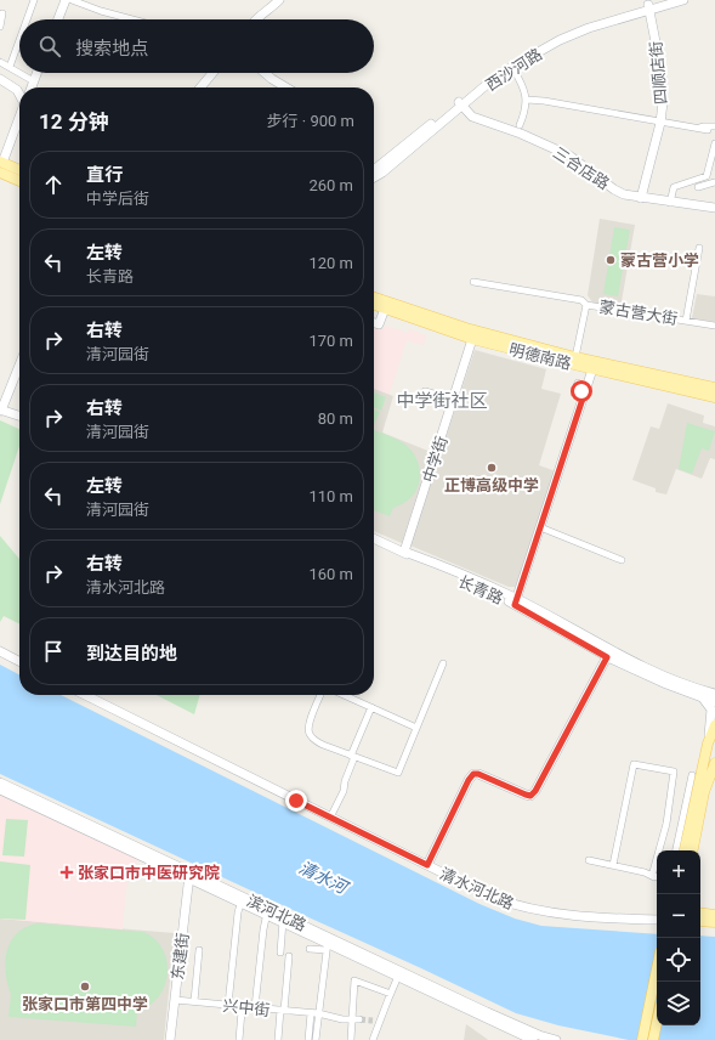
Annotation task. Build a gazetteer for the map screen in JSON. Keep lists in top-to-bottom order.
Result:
{
  "streets": {
    "main road": ["明德南路"],
    "street": [
      "西沙河路",
      "四顺店街",
      "三合店路",
      "蒙古营大街",
      "中学街",
      "长青路",
      "清水河北路",
      "滨河北路",
      "东建街",
      "兴中街"
    ]
  },
  "crossings": [
    ["西沙河路", "四顺店街"],
    ["西沙河路", "三合店路"],
    ["四顺店街", "三合店路"],
    ["蒙古营大街", "明德南路"],
    ["明德南路", "中学街"],
    ["中学街", "长青路"],
    ["滨河北路", "东建街"],
    ["东建街", "兴中街"]
  ],
  "districts": ["中学街社区"],
  "water": ["清水河"],
  "places": {
    "other": ["蒙古营小学", "正博高级中学", "张家口市第四中学"],
    "health": ["张家口市中医研究院"]
  },
  "page": {
    "search": "搜索地点",
    "heading": ["12 分钟", "步行 · 900 m"],
    "list": [
      ["直行", "中学后街", "260 m"],
      ["左转", "长青路", "120 m"],
      ["右转", "清河园街", "170 m"],
      ["右转", "清河园街", "80 m"],
      ["左转", "清河园街", "110 m"],
      ["右转", "清水河北路", "160 m"],
      "到达目的地"
    ],
    "map_buttons": ["+", "−"]
  }
}
